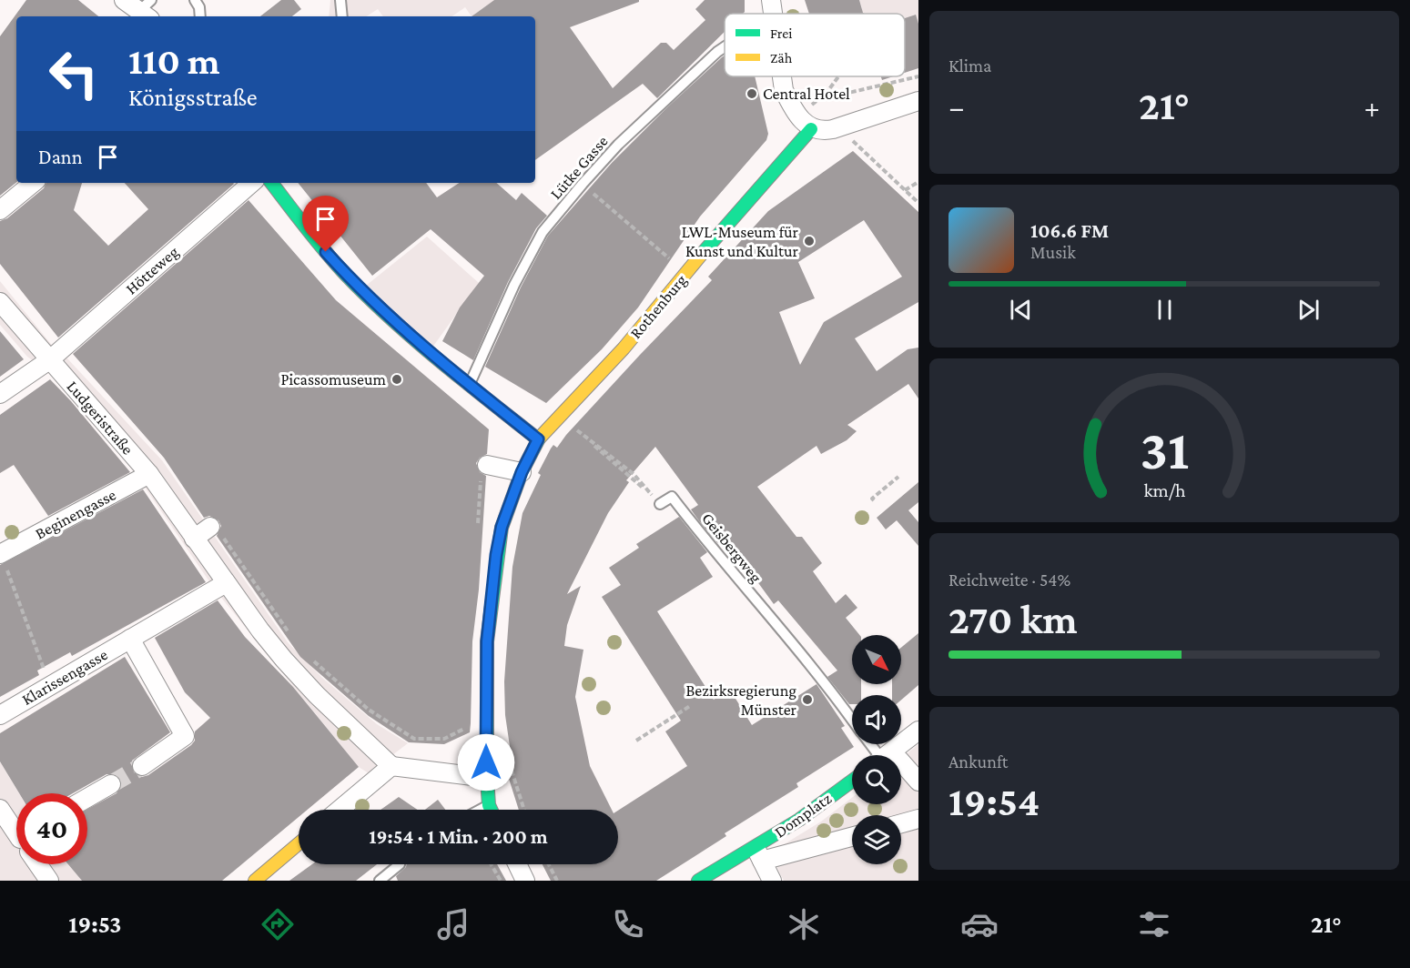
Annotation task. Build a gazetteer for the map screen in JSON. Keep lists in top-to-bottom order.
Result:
{
  "streets": {
    "street": [
      "Hötteweg",
      "Rothenburg",
      "Ludgeristraße",
      "Beginengasse",
      "Klarissengasse",
      "Domplatz"
    ],
    "lane": ["Lütke Gasse", "Geisbergweg"]
  },
  "crossings": [
    ["Hötteweg", "Ludgeristraße"],
    ["Ludgeristraße", "Beginengasse"],
    ["Ludgeristraße", "Klarissengasse"]
  ],
  "places": [
    "Central Hotel",
    "LWL-Museum für Kunst und Kultur",
    "Picassomuseum",
    "Bezirksregierung Münster"
  ],
  "legend": ["Frei", "Zäh"],
  "north": "bottom right",
  "page": {
    "tile": [
      "Klima",
      ["Reichweite · 54%", "270 km"],
      ["Ankunft", "19:54"]
    ],
    "turn": ["110 m", "Königsstraße"],
    "heat": ["−", "21°", "+"],
    "then": "Dann",
    "song": ["106.6 FM", "Musik"],
    "limit": "40",
    "trip": "19:54 · 1 Min. · 200 m",
    "tabs": ["19:53", "21°"],
    "gauge": ["31", "km/h"]
  }
}
